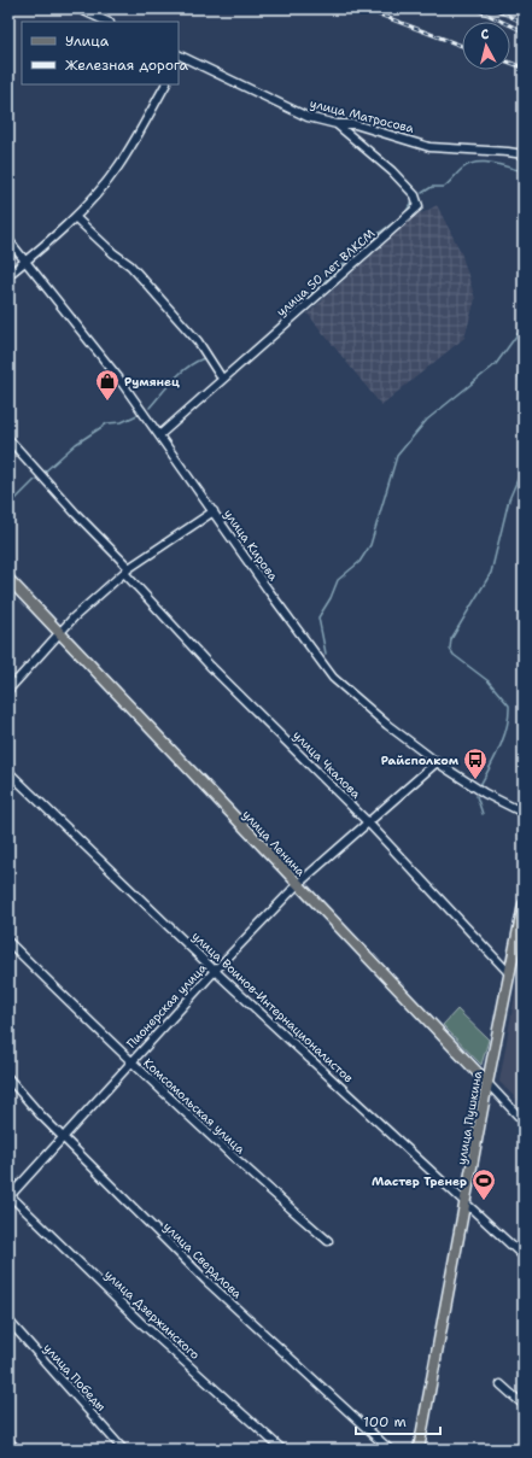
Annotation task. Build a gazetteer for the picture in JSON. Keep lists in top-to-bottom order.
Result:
{
  "streets": {
    "main road": ["улица Ленина", "улица Пушкина"],
    "street": [
      "улица Матросова",
      "улица 50 лет ВЛКСМ",
      "улица Кирова",
      "улица Чкалова",
      "Пионерская улица",
      "улица Воинов-Интернационалистов",
      "Комсомольская улица",
      "улица Свердлова",
      "улица Дзержинского",
      "улица Победы"
    ]
  },
  "crossings": [
    ["улица Матросова", "улица 50 лет ВЛКСМ"],
    ["улица 50 лет ВЛКСМ", "улица Кирова"],
    ["улица Кирова", "Пионерская улица"],
    ["улица Чкалова", "Пионерская улица"],
    ["улица Чкалова", "улица Пушкина"],
    ["улица Ленина", "Пионерская улица"],
    ["улица Ленина", "улица Пушкина"],
    ["Пионерская улица", "улица Воинов-Интернационалистов"],
    ["Пионерская улица", "Комсомольская улица"],
    ["Пионерская улица", "улица Свердлова"],
    ["Пионерская улица", "улица Дзержинского"],
    ["улица Воинов-Интернационалистов", "улица Пушкина"]
  ],
  "places": {
    "shop": ["Румянец"],
    "bus stop": ["Райсполком"],
    "sports": ["Мастер Тренер"]
  },
  "legend": ["Улица", "Железная дорога"],
  "scale_bar": "100 m",
  "north": "top"
}
